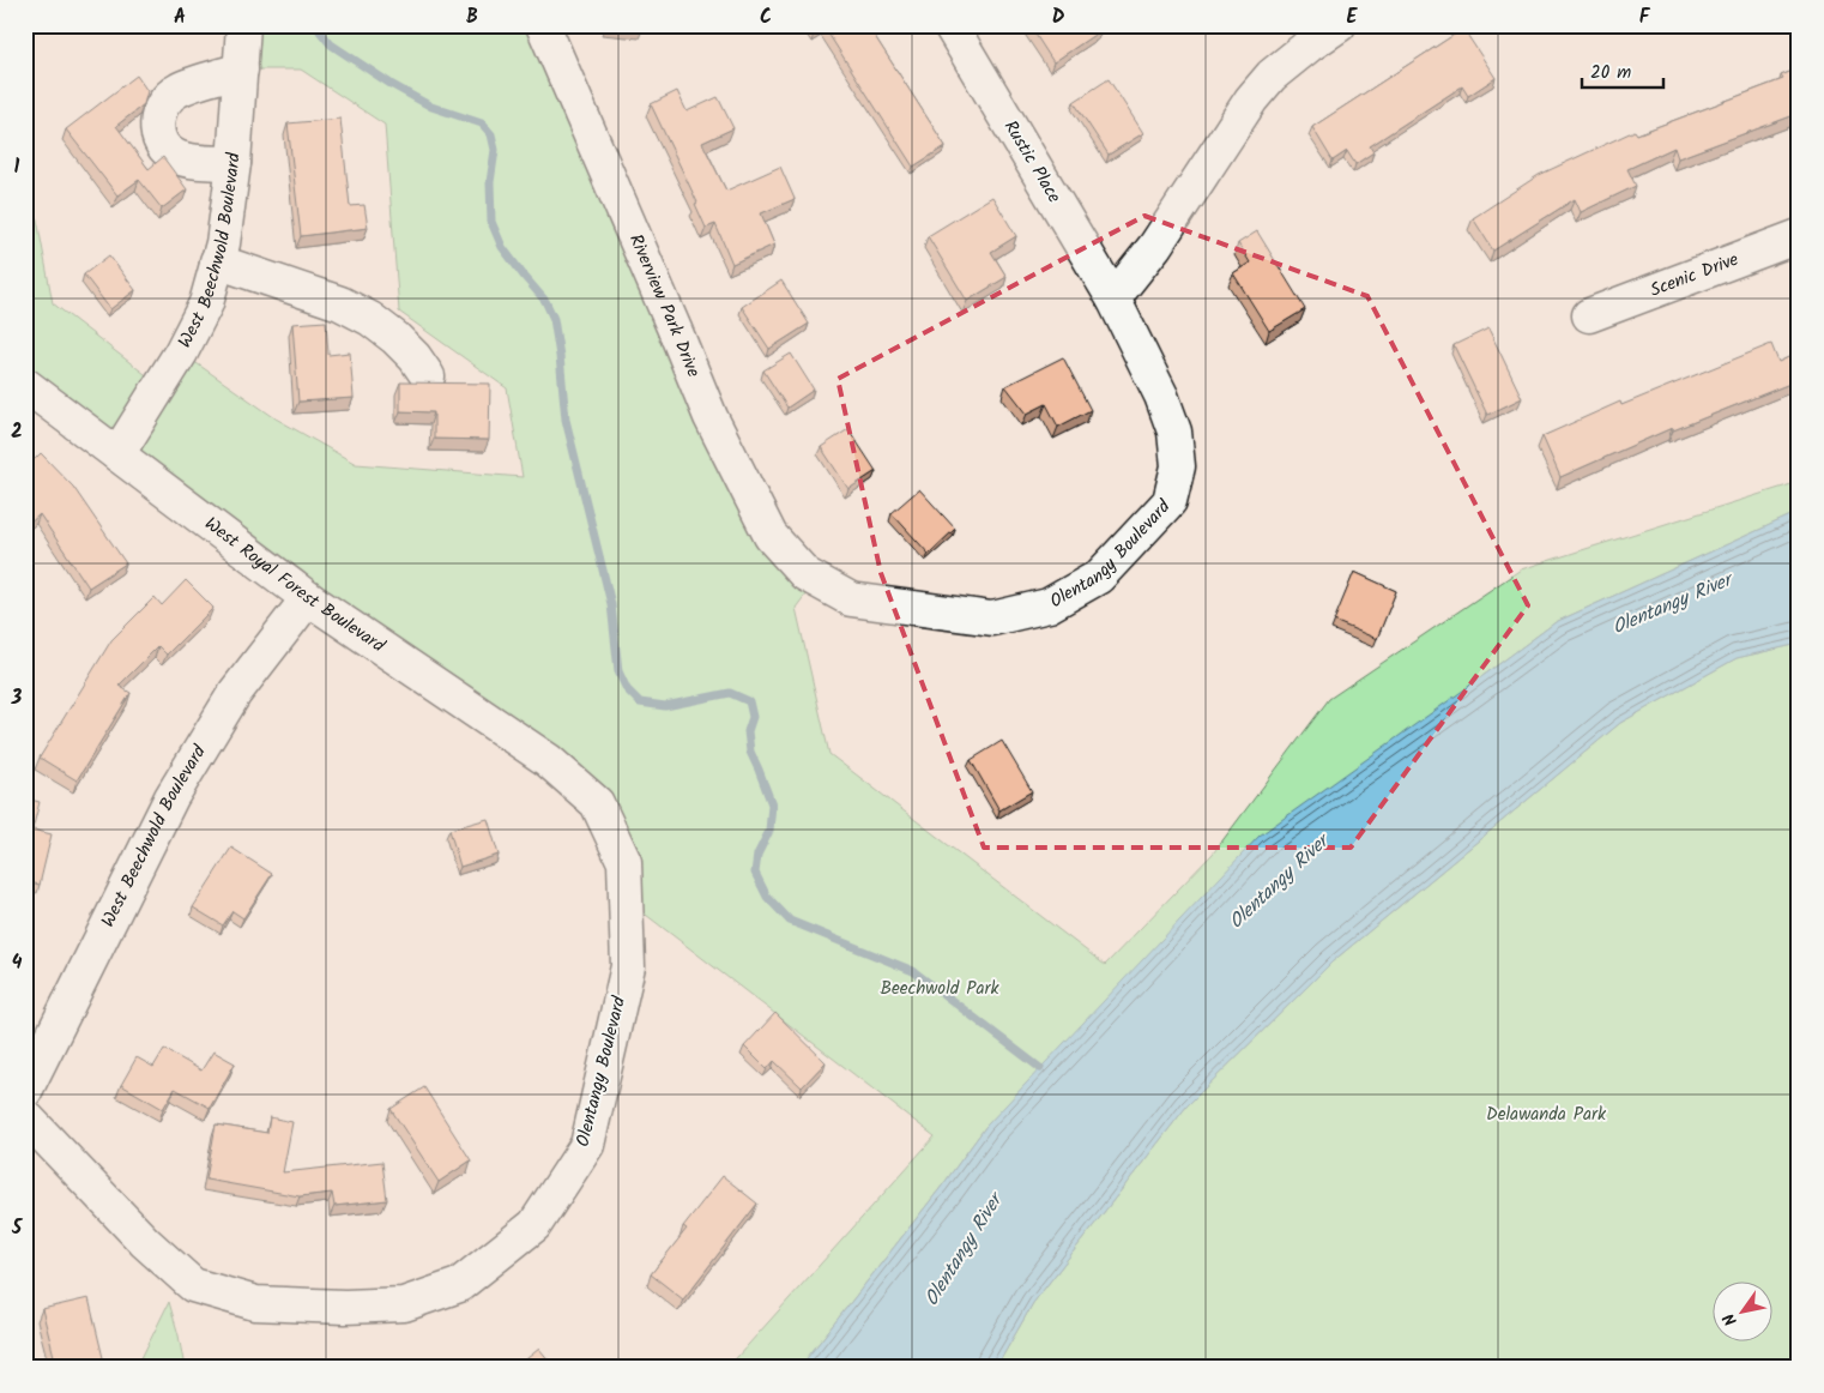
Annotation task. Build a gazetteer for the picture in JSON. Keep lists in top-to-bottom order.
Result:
{
  "streets": {
    "street": [
      "Rustic Place",
      "West Beechwold Boulevard",
      "Scenic Drive",
      "Riverview Park Drive",
      "Olentangy Boulevard",
      "West Royal Forest Boulevard"
    ]
  },
  "crossings": [
    ["Rustic Place", "Olentangy Boulevard"],
    ["West Beechwold Boulevard", "West Royal Forest Boulevard"],
    ["Riverview Park Drive", "Olentangy Boulevard"],
    ["Olentangy Boulevard", "West Royal Forest Boulevard"]
  ],
  "water": ["Olentangy River"],
  "parks": ["Beechwold Park", "Delawanda Park"],
  "scale_bar": "20 m",
  "north": "bottom left",
  "grid": {
    "columns": [
      "A",
      "B",
      "C",
      "D",
      "E",
      "F"
    ],
    "rows": [
      "1",
      "2",
      "3",
      "4",
      "5"
    ]
  }
}
